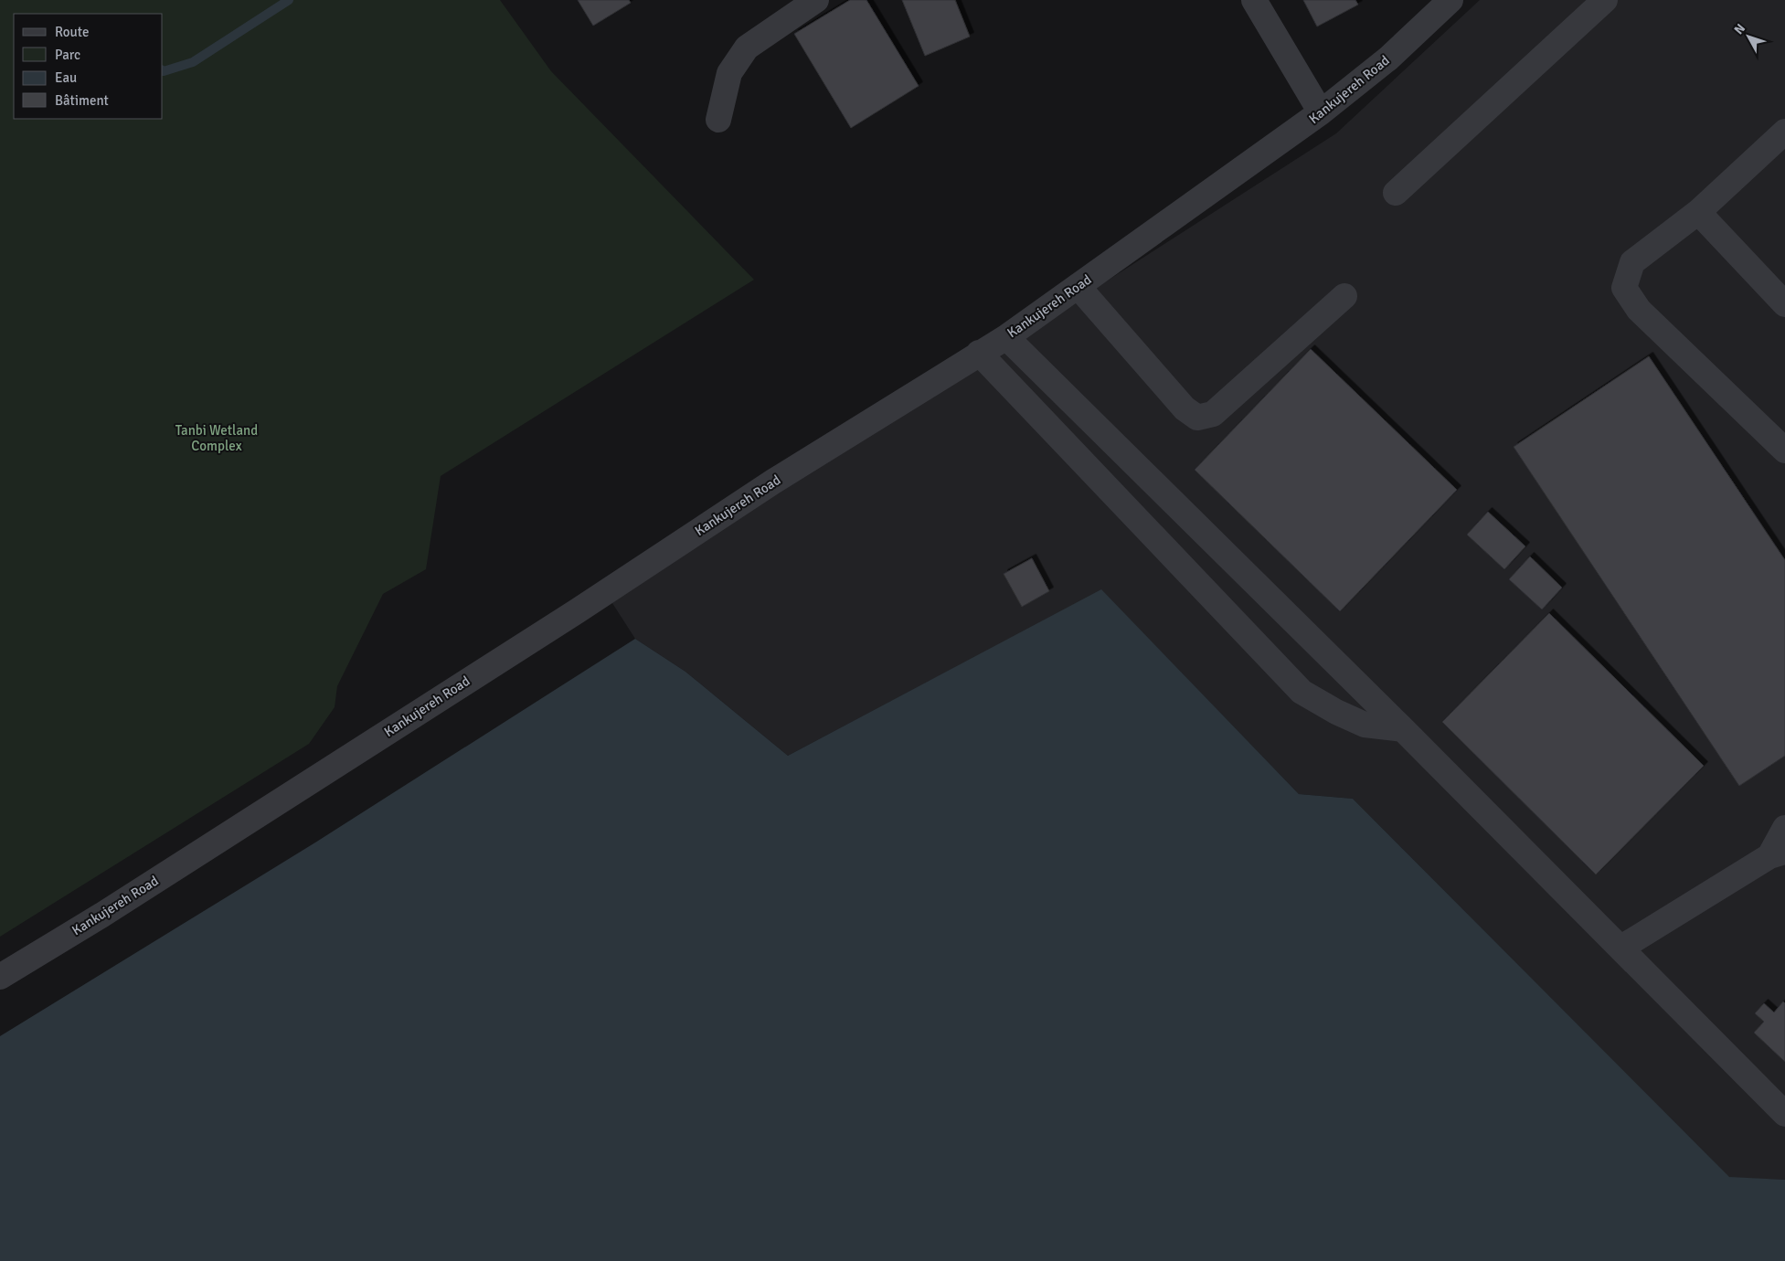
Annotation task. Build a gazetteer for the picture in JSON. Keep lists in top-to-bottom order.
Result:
{
  "streets": {
    "street": ["Kankujereh Road"]
  },
  "parks": ["Tanbi Wetland Complex"],
  "legend": [
    "Route",
    "Parc",
    "Eau",
    "Bâtiment"
  ],
  "north": "top left"
}
